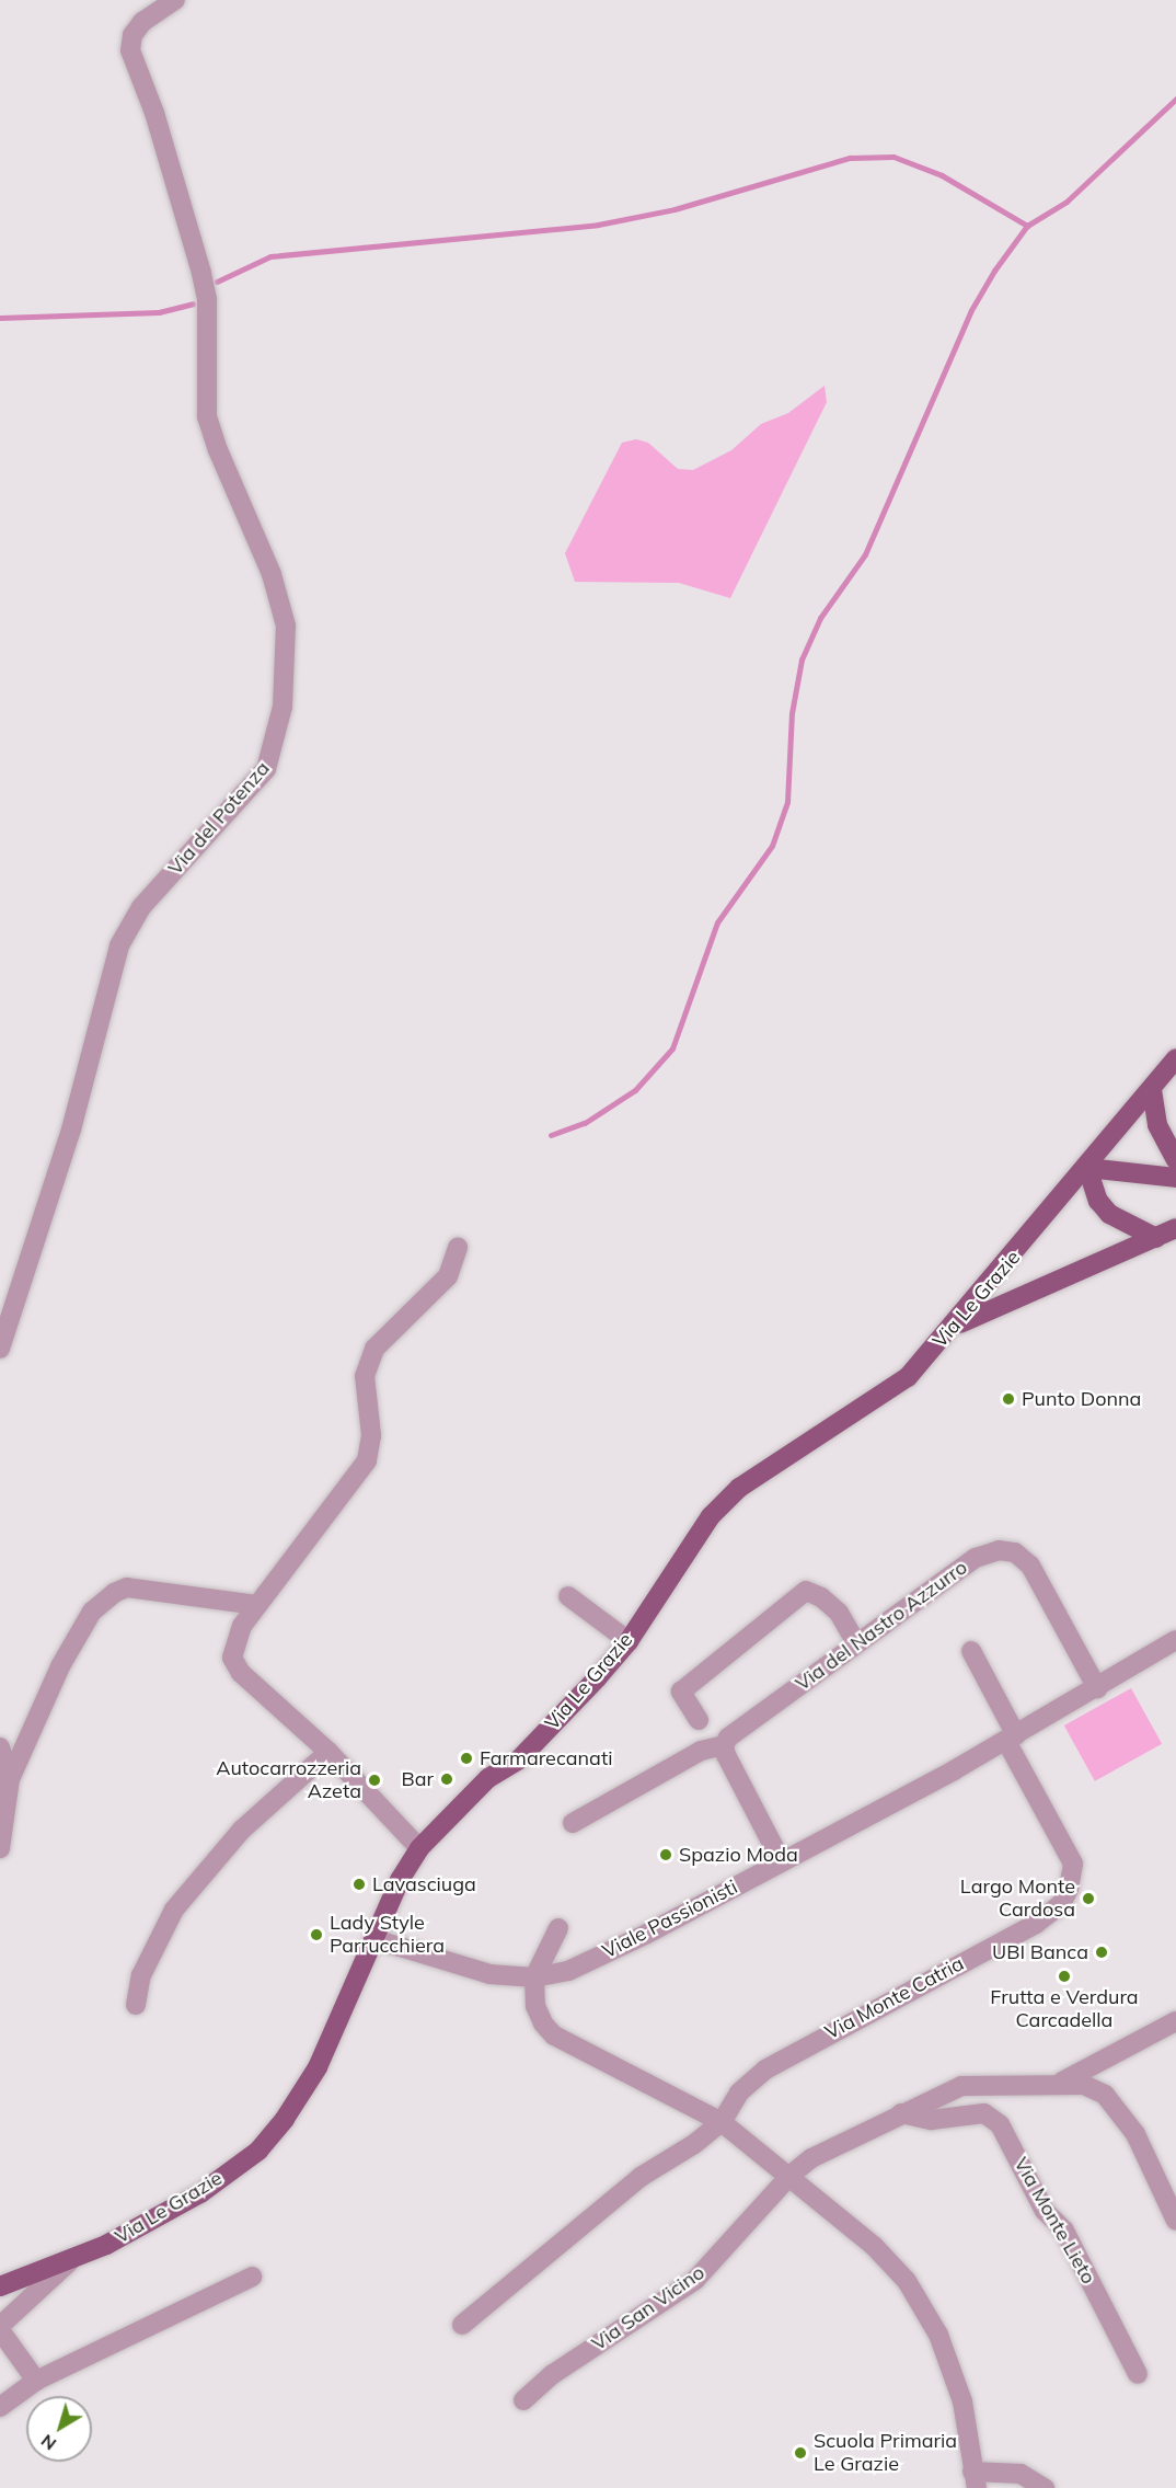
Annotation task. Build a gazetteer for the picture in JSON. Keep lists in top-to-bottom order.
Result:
{
  "streets": {
    "main road": ["Via Le Grazie"],
    "street": [
      "Via del Potenza",
      "Via del Nastro Azzurro",
      "Viale Passionisti",
      "Via Monte Catria",
      "Via Monte Lieto",
      "Via San Vicino"
    ]
  },
  "crossings": [
    ["Via Le Grazie", "Viale Passionisti"],
    ["Via del Nastro Azzurro", "Viale Passionisti"],
    ["Viale Passionisti", "Via Monte Catria"]
  ],
  "places": [
    "Punto Donna",
    "Farmarecanati",
    "Bar",
    "Autocarrozzeria Azeta",
    "Spazio Moda",
    "Lavasciuga",
    "Largo Monte Cardosa",
    "Lady Style Parrucchiera",
    "UBI Banca",
    "Frutta e Verdura Carcadella",
    "Scuola Primaria Le Grazie"
  ],
  "north": "bottom left"
}
